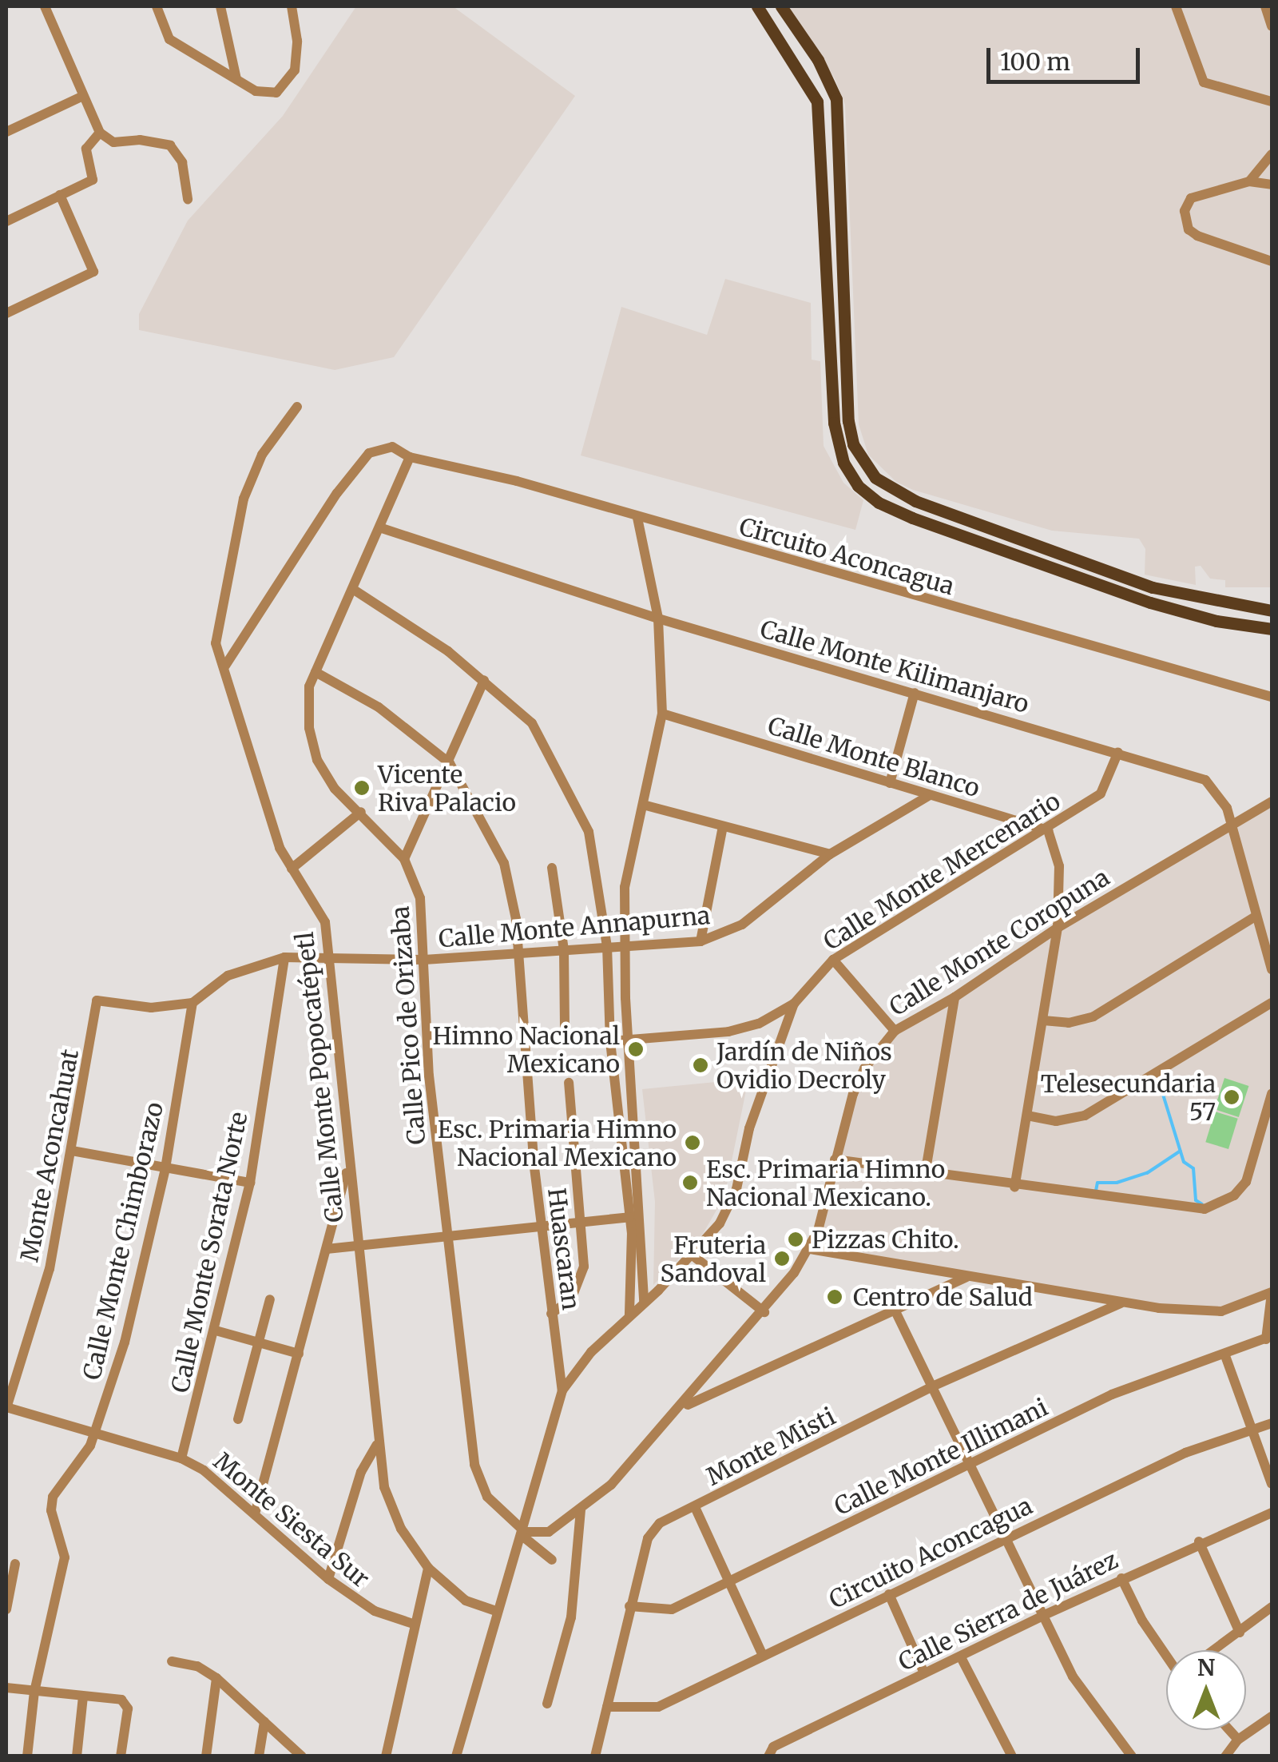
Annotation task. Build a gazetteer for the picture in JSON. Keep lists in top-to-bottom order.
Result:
{
  "streets": {
    "street": [
      "Circuito Aconcagua",
      "Calle Monte Kilimanjaro",
      "Calle Monte Blanco",
      "Calle Monte Mercenario",
      "Calle Monte Annapurna",
      "Calle Monte Coropuna",
      "Calle Pico de Orizaba",
      "Calle Monte Popocatépetl",
      "Monte Aconcahuat",
      "Calle Monte Chimborazo",
      "Huascaran",
      "Calle Monte Sorata Norte",
      "Monte Misti",
      "Calle Monte Illimani",
      "Monte Siesta Sur",
      "Calle Sierra de Juárez"
    ]
  },
  "crossings": [
    ["Circuito Aconcagua", "Calle Pico de Orizaba"],
    ["Circuito Aconcagua", "Monte Misti"],
    ["Calle Monte Kilimanjaro", "Calle Monte Mercenario"],
    ["Calle Monte Kilimanjaro", "Calle Monte Coropuna"],
    ["Calle Monte Kilimanjaro", "Calle Pico de Orizaba"],
    ["Calle Monte Blanco", "Calle Monte Mercenario"],
    ["Calle Monte Blanco", "Calle Monte Annapurna"],
    ["Calle Monte Mercenario", "Calle Monte Coropuna"],
    ["Calle Monte Mercenario", "Calle Pico de Orizaba"],
    ["Calle Monte Mercenario", "Calle Monte Popocatépetl"],
    ["Calle Monte Mercenario", "Huascaran"],
    ["Calle Monte Annapurna", "Calle Pico de Orizaba"],
    ["Calle Monte Annapurna", "Calle Monte Popocatépetl"],
    ["Calle Monte Annapurna", "Monte Aconcahuat"],
    ["Calle Monte Annapurna", "Calle Monte Chimborazo"],
    ["Calle Monte Annapurna", "Huascaran"],
    ["Calle Monte Annapurna", "Calle Monte Sorata Norte"],
    ["Calle Monte Coropuna", "Calle Pico de Orizaba"],
    ["Calle Pico de Orizaba", "Huascaran"],
    ["Monte Aconcahuat", "Monte Siesta Sur"],
    ["Calle Monte Chimborazo", "Monte Siesta Sur"],
    ["Calle Monte Sorata Norte", "Monte Siesta Sur"],
    ["Monte Misti", "Calle Monte Illimani"]
  ],
  "places": [
    "Vicente Riva Palacio",
    "Himno Nacional Mexicano",
    "Jardín de Niños Ovidio Decroly",
    "Telesecundaria 57",
    "Esc. Primaria Himno Nacional Mexicano",
    "Esc. Primaria Himno Nacional Mexicano.",
    "Pizzas Chito.",
    "Fruteria Sandoval",
    "Centro de Salud"
  ],
  "scale_bar": "100 m",
  "north": "top"
}
